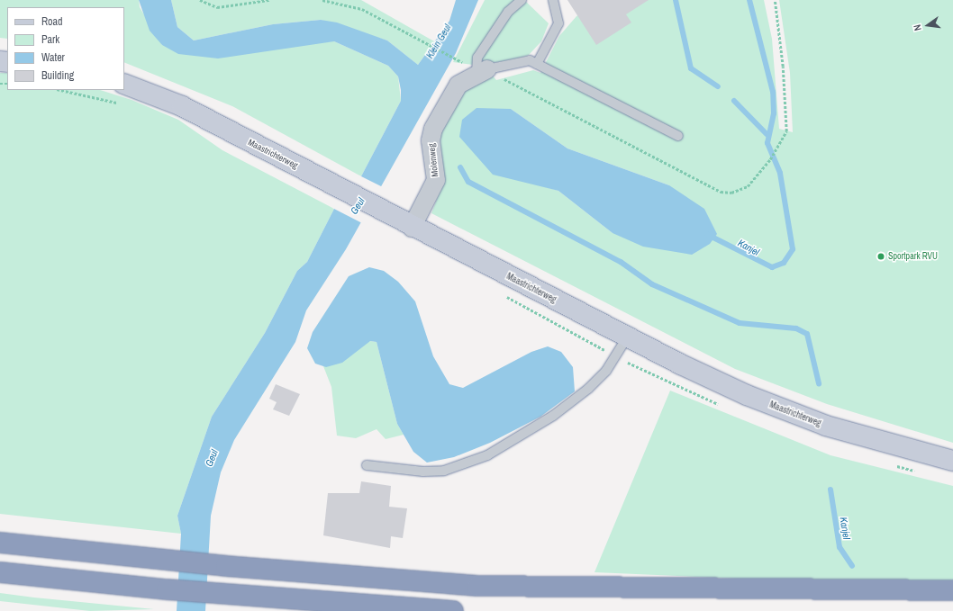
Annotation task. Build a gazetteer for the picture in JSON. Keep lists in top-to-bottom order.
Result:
{
  "streets": {
    "main road": ["Maastrichterweg"],
    "street": ["Molenweg"]
  },
  "crossings": [
    ["Maastrichterweg", "Molenweg"]
  ],
  "water": ["Klein Geul", "Geul", "Kanjel"],
  "places": ["Sportpark RVU"],
  "legend": [
    "Road",
    "Park",
    "Water",
    "Building"
  ],
  "north": "left"
}
